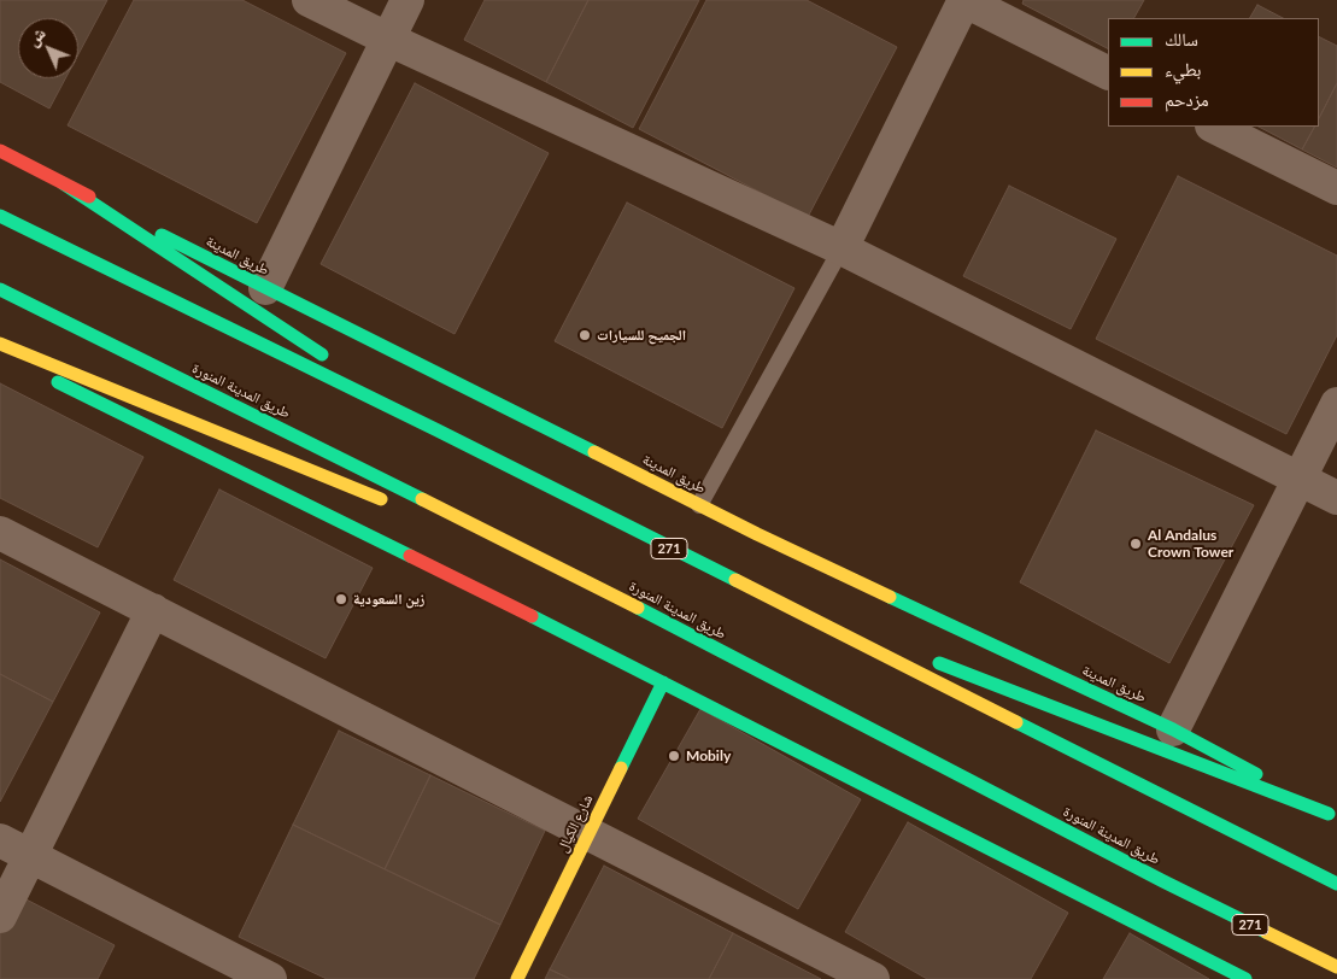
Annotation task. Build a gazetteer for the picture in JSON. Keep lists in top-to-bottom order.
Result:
{
  "streets": {
    "main road": [
      "طريق المدينة",
      "طريق المدينة المنورة",
      "271",
      "شارع الكيال"
    ]
  },
  "places": [
    "الجميح للسيارات",
    "Al Andalus Crown Tower",
    "زين السعودية",
    "Mobily"
  ],
  "legend": ["سالك", "بطيء", "مزدحم"],
  "north": "top left"
}
